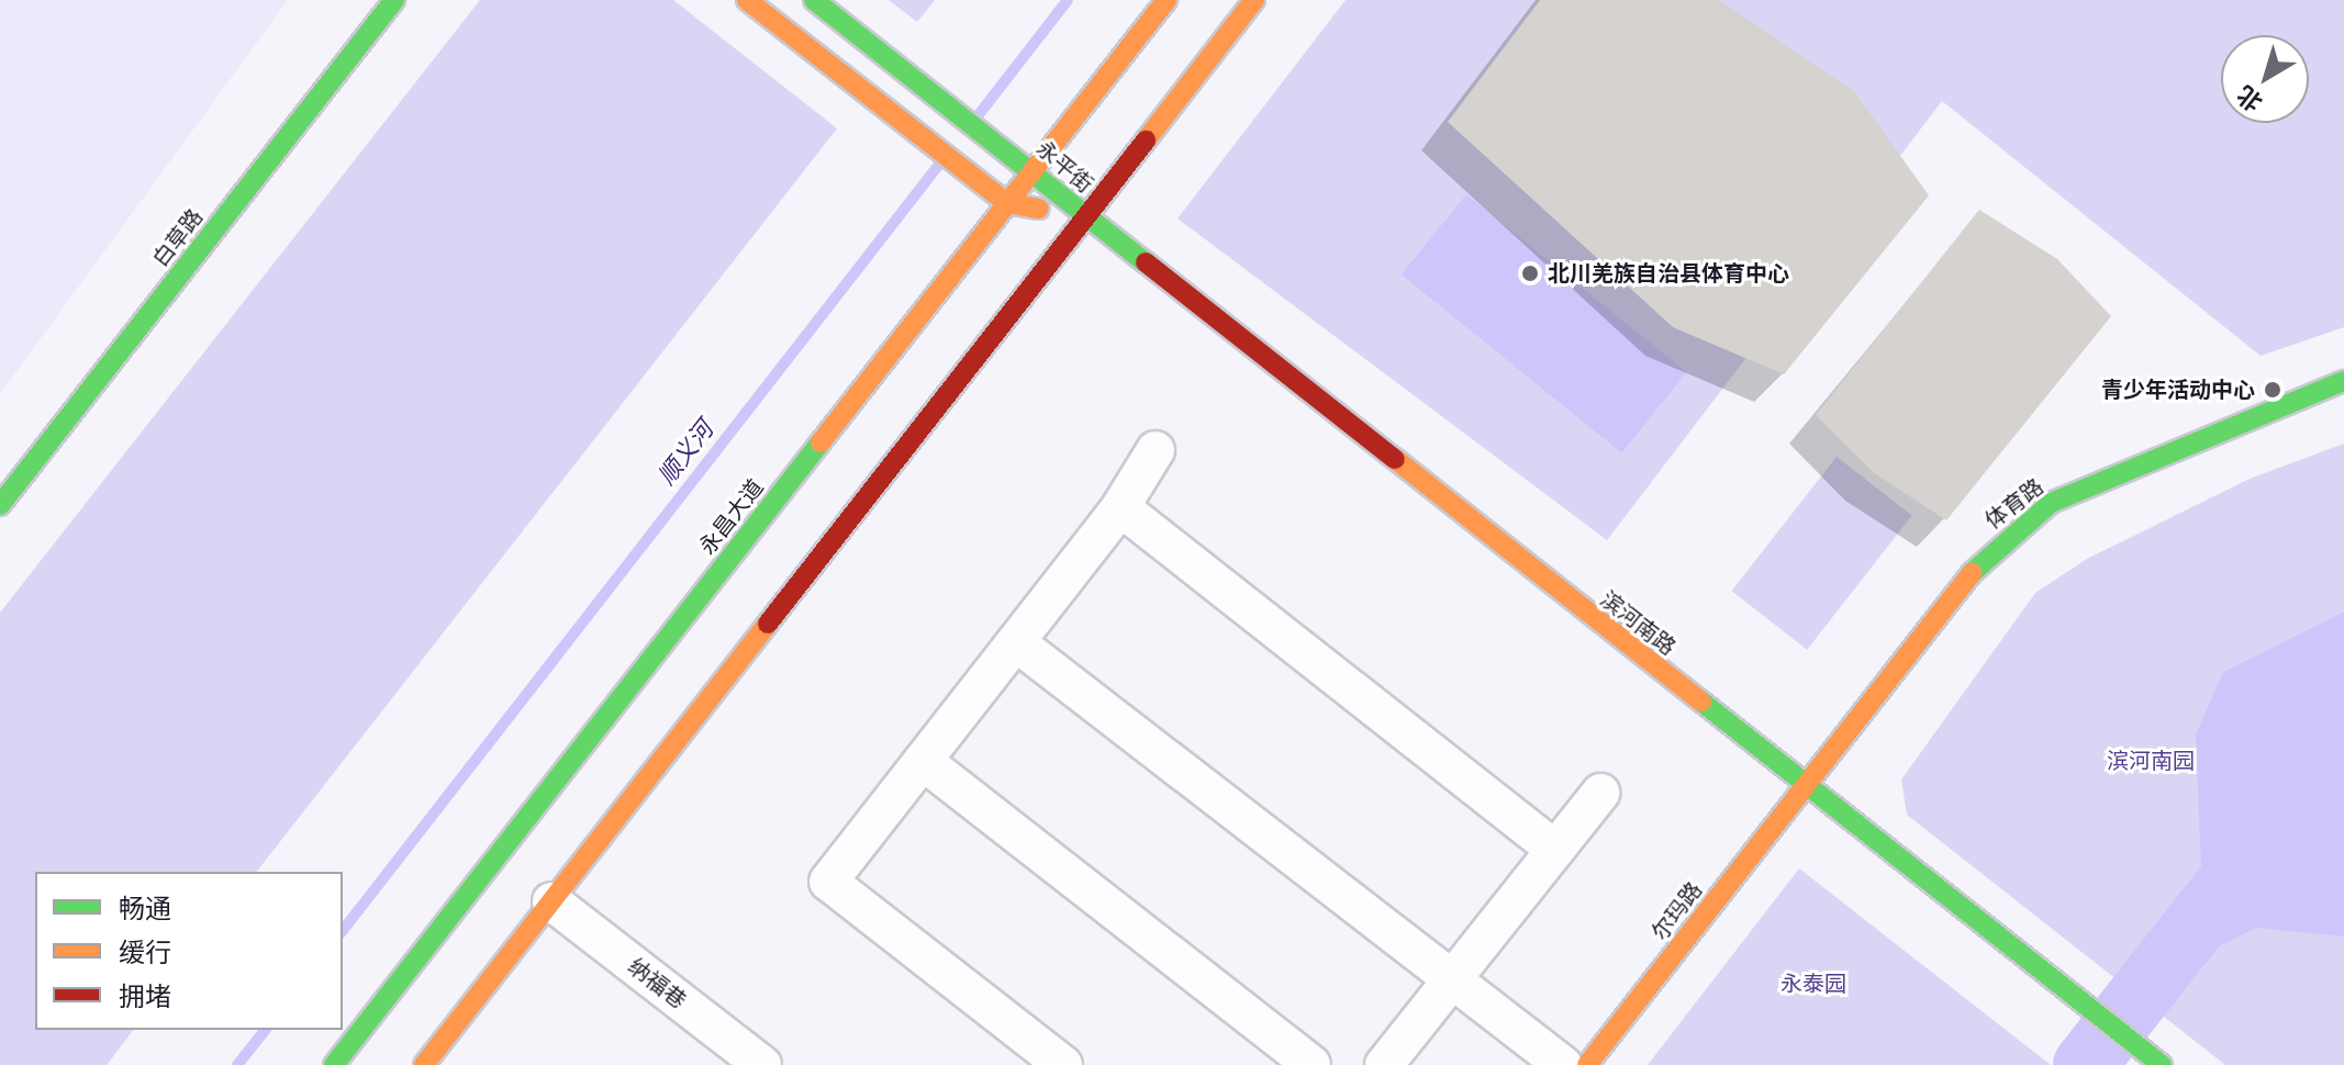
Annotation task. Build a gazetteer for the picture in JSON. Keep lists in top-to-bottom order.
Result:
{
  "streets": {
    "street": [
      "永平街",
      "白草路",
      "体育路",
      "永昌大道",
      "滨河南路",
      "尔玛路",
      "纳福巷"
    ]
  },
  "crossings": [
    ["永平街", "永昌大道"],
    ["永平街", "滨河南路"],
    ["体育路", "滨河南路"],
    ["体育路", "尔玛路"],
    ["滨河南路", "尔玛路"]
  ],
  "water": ["顺义河"],
  "parks": ["滨河南园", "永泰园"],
  "places": ["北川羌族自治县体育中心", "青少年活动中心"],
  "legend": ["畅通", "缓行", "拥堵"],
  "north": "bottom left"
}
